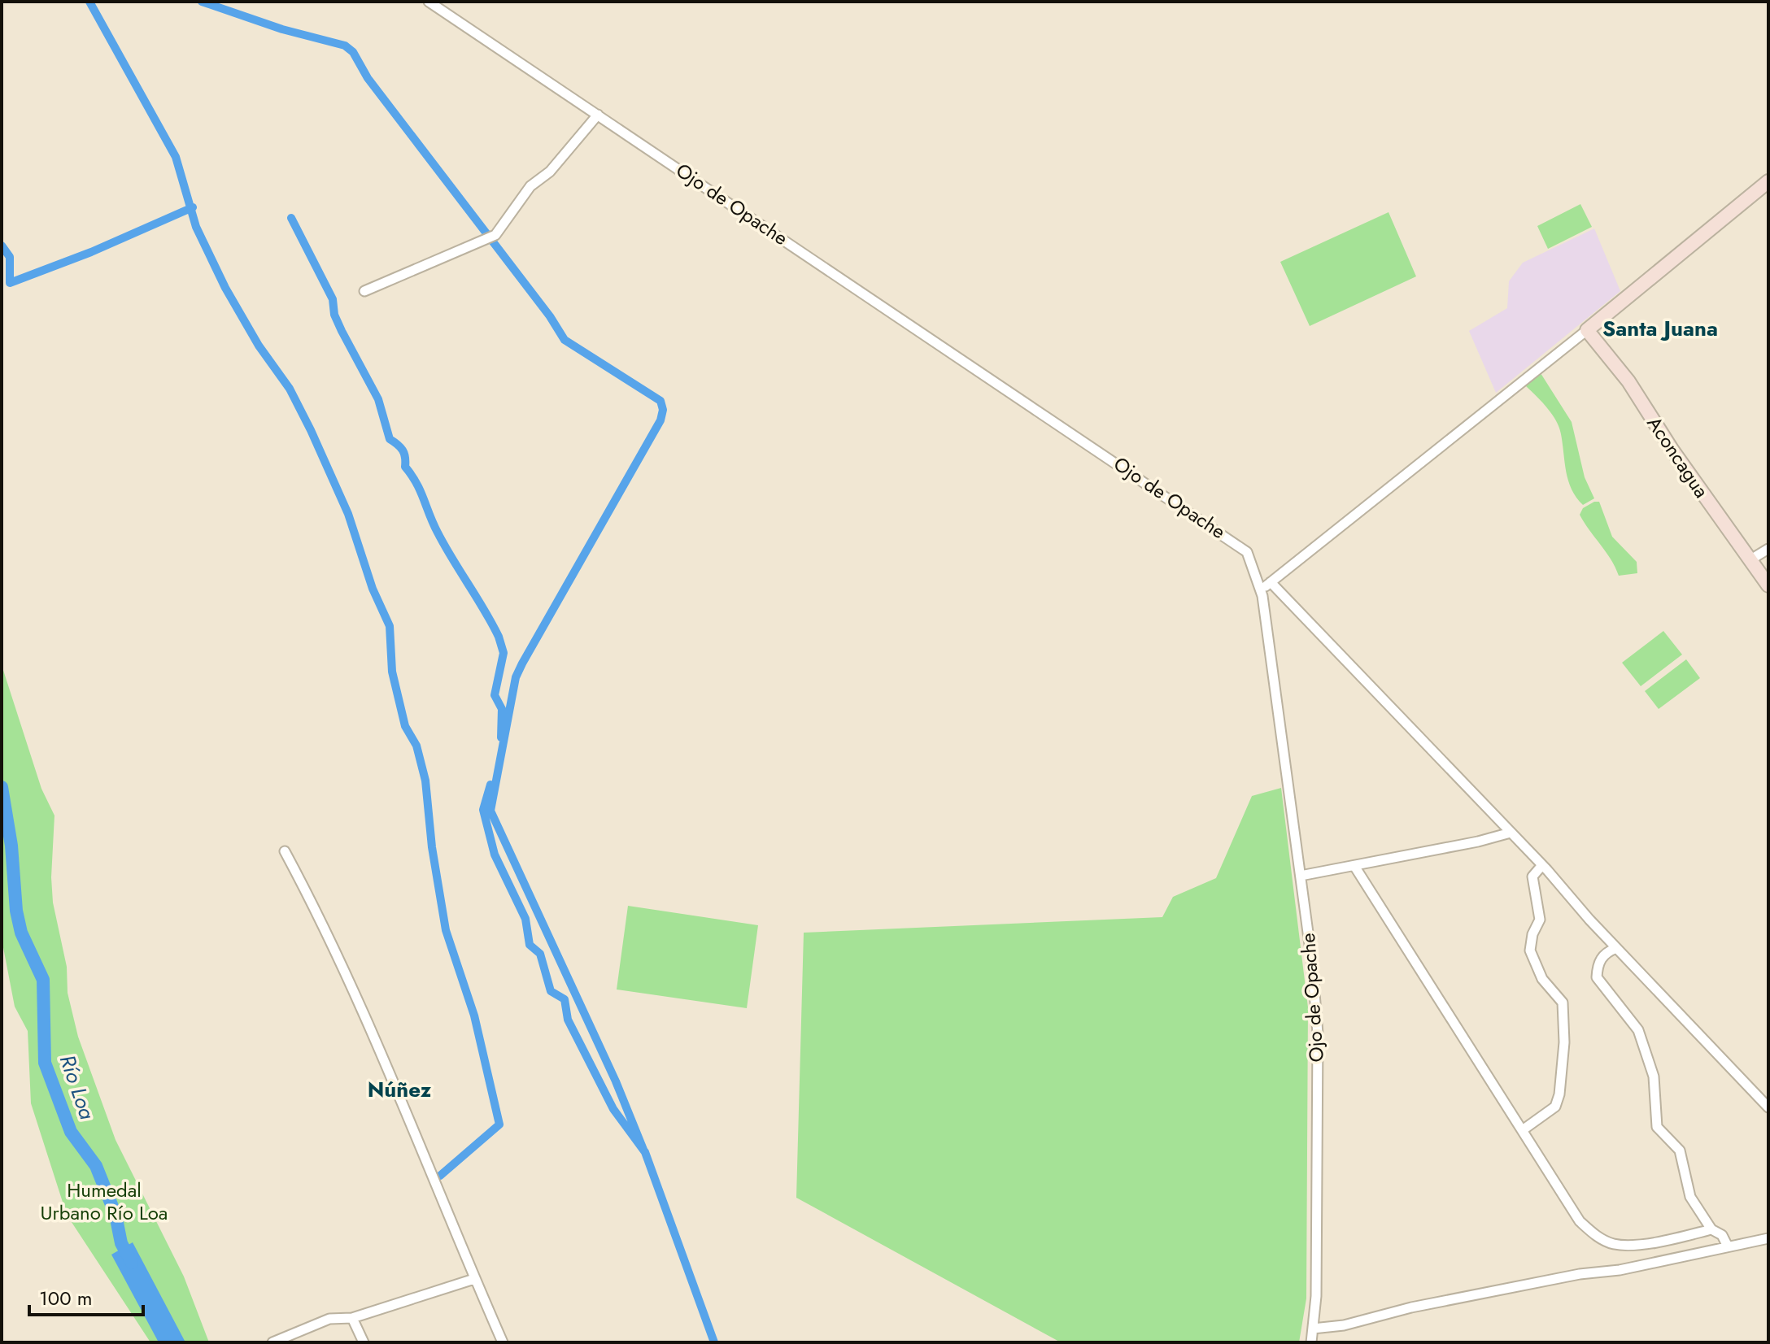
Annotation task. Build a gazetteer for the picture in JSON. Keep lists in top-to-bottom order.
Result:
{
  "streets": {
    "street": ["Ojo de Opache", "Aconcagua"]
  },
  "districts": ["Santa Juana", "Núñez"],
  "water": ["Río Loa"],
  "parks": ["Humedal Urbano Río Loa"],
  "scale_bar": "100 m"
}
